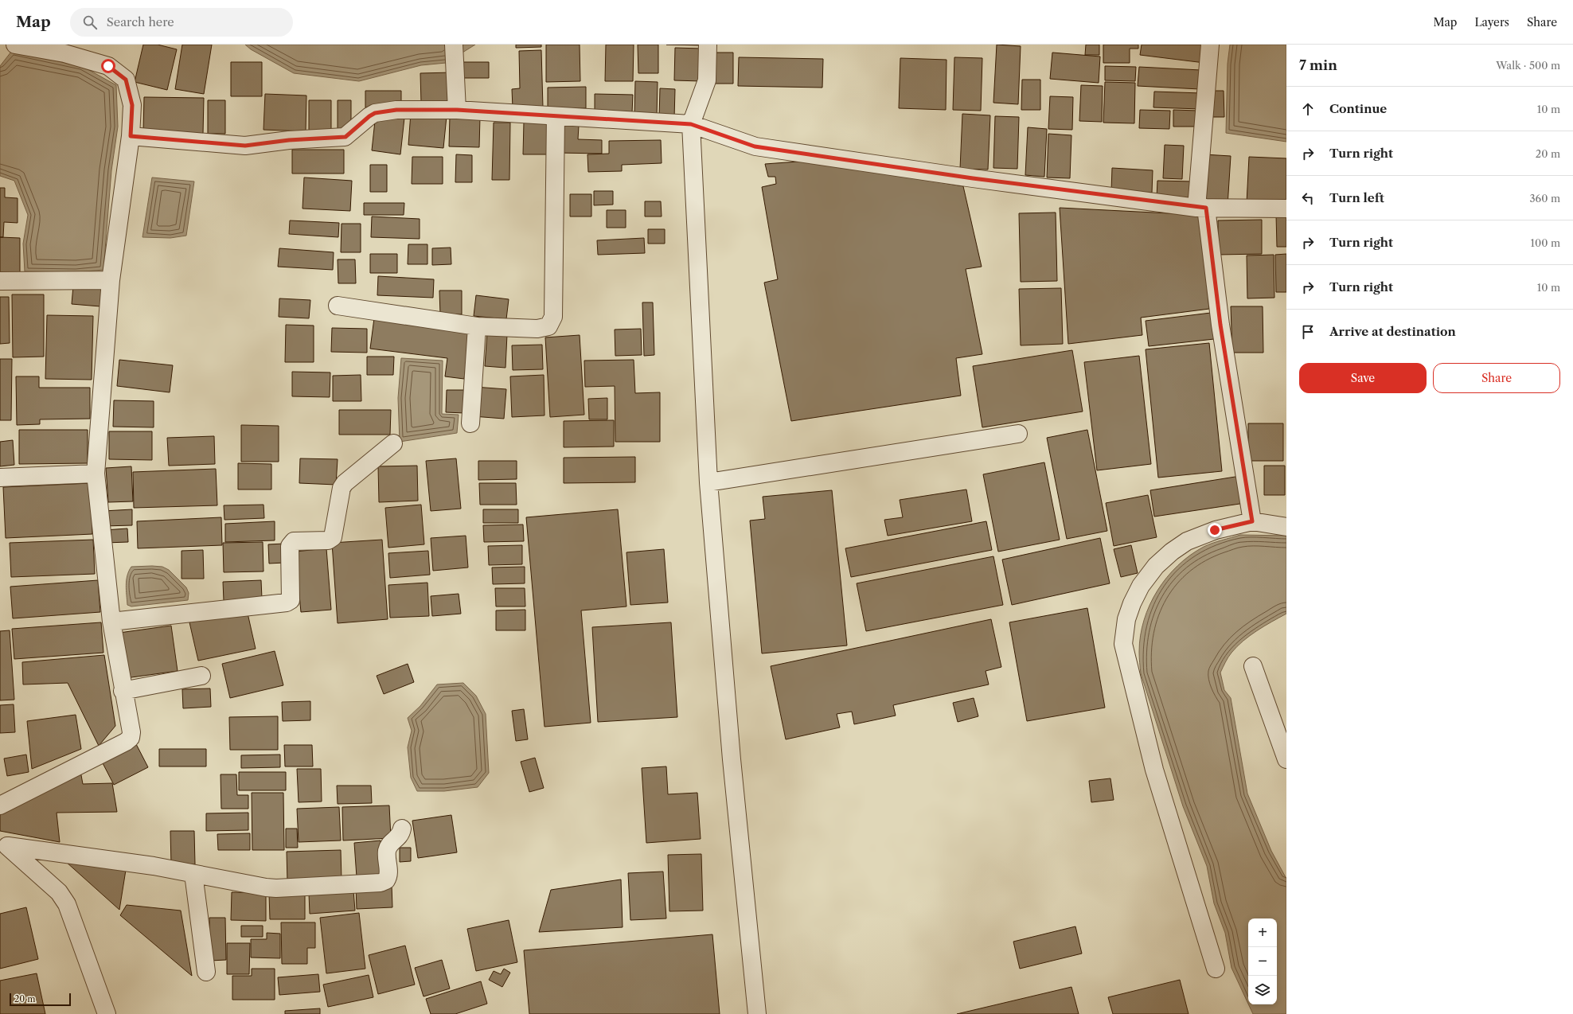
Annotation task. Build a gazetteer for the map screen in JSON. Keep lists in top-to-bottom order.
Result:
{
  "scale_bar": "20 m",
  "page": {
    "header": "Map",
    "search": "Search here",
    "nav": ["Map", "Layers", "Share"],
    "heading": ["7 min", "Walk · 500 m"],
    "list": [
      ["Continue", "10 m"],
      ["Turn right", "20 m"],
      ["Turn left", "360 m"],
      ["Turn right", "100 m"],
      ["Turn right", "10 m"],
      "Arrive at destination"
    ],
    "buttons": ["Save", "Share"],
    "map_buttons": ["+", "−"],
    "scale": "20 m"
  }
}
